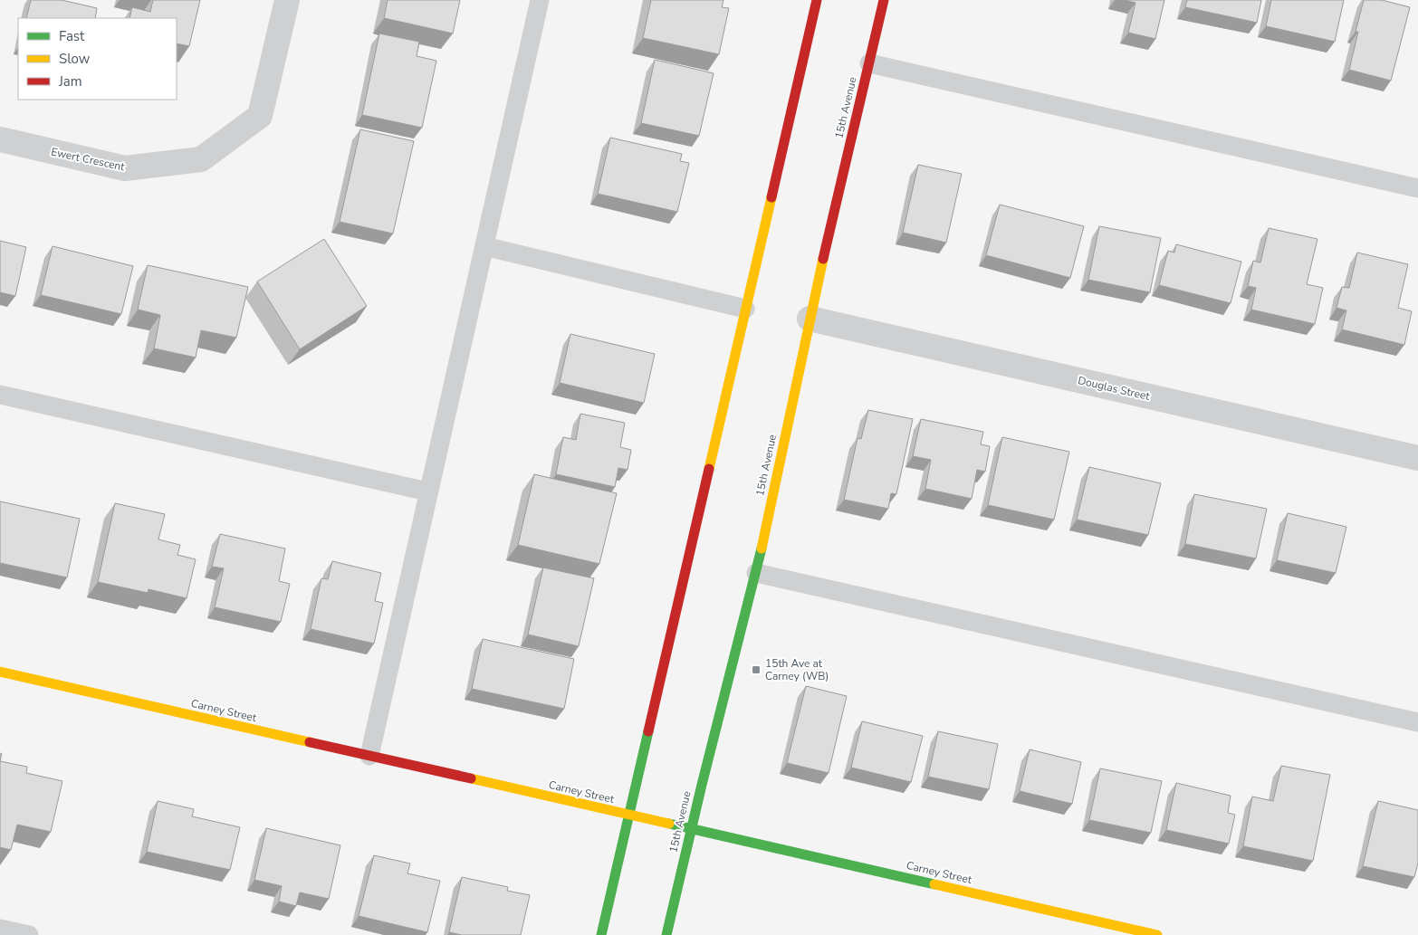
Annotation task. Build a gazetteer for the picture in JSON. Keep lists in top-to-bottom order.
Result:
{
  "streets": {
    "main road": ["15th Avenue", "Carney Street"],
    "street": ["Ewert Crescent", "Douglas Street"]
  },
  "crossings": [
    ["15th Avenue", "Douglas Street"],
    ["15th Avenue", "Carney Street"]
  ],
  "places": {
    "transit": ["15th Ave at Carney (WB)"]
  },
  "legend": ["Fast", "Slow", "Jam"]
}
